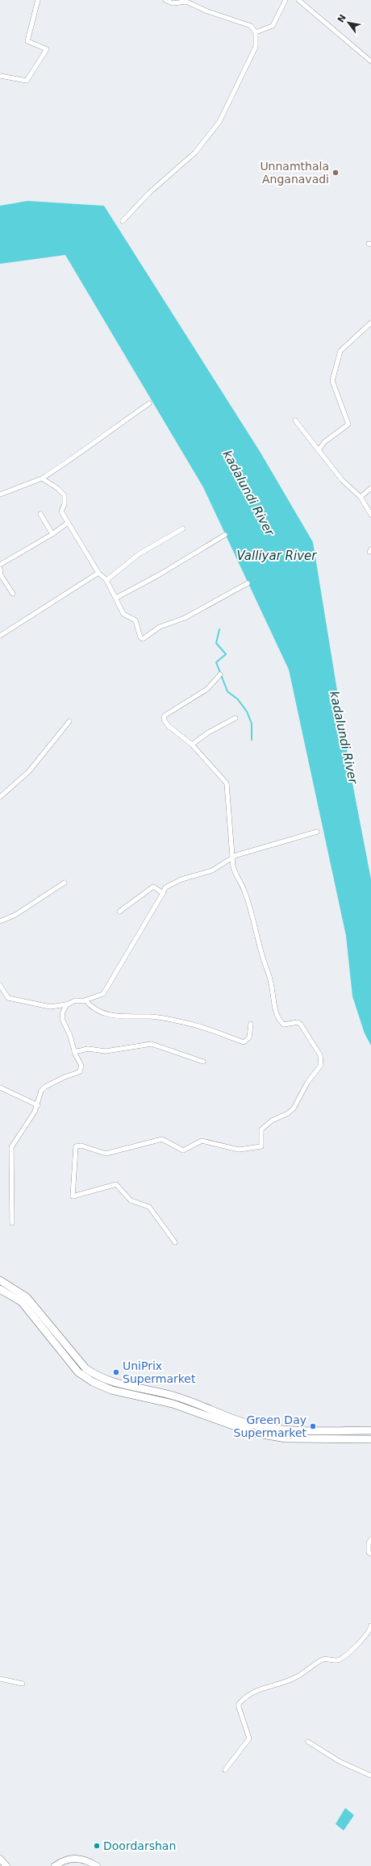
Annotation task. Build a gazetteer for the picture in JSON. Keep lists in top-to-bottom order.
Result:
{
  "water": ["kadalundi River", "Valliyar River"],
  "places": [
    "Unnamthala Anganavadi",
    "UniPrix Supermarket",
    "Green Day Supermarket",
    "Doordarshan"
  ],
  "north": "top left"
}
